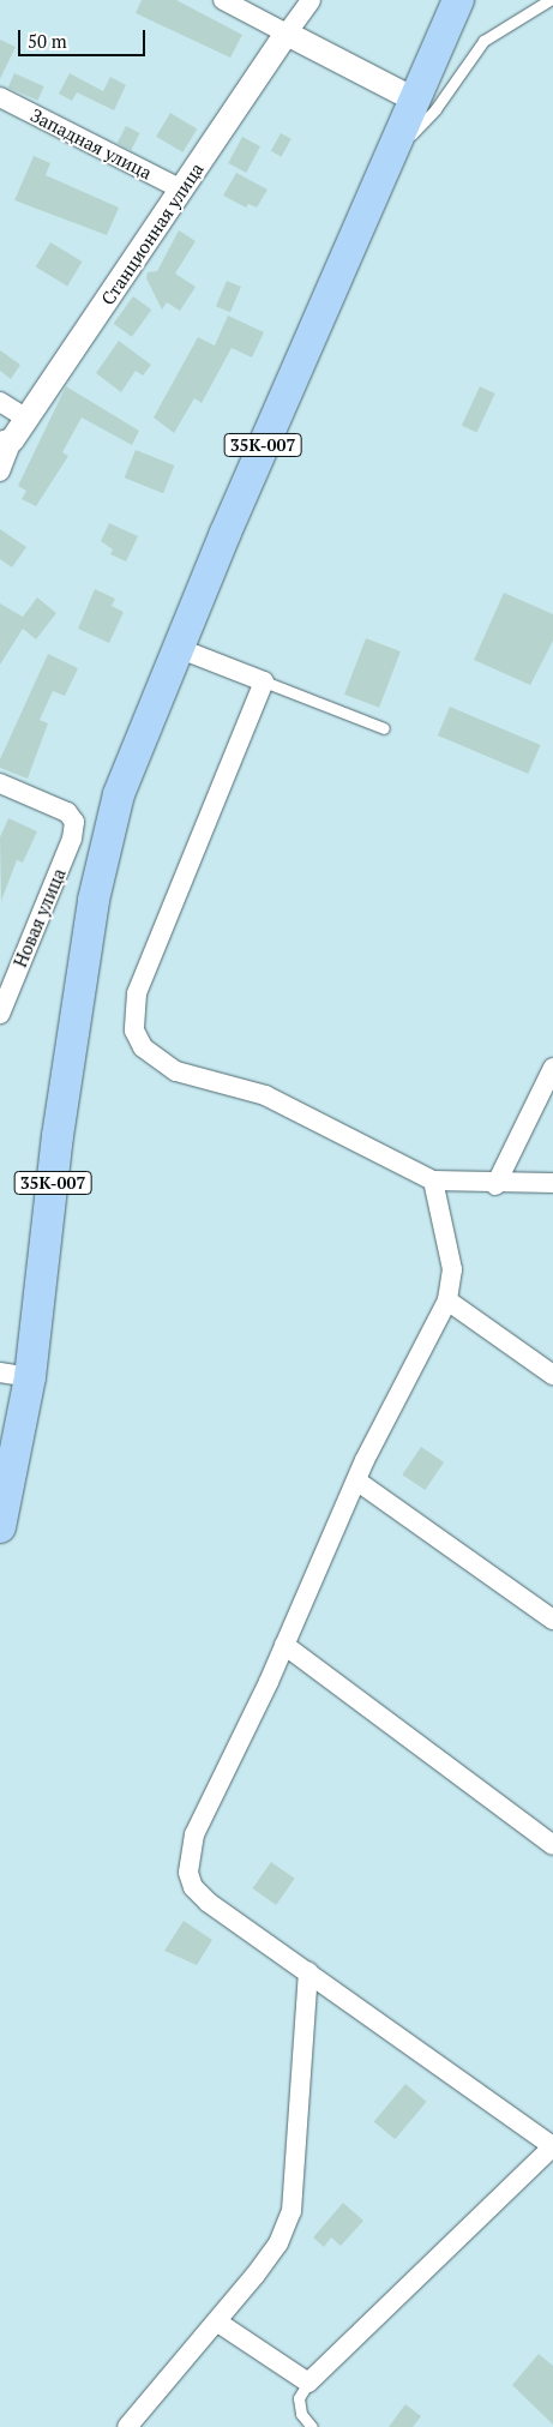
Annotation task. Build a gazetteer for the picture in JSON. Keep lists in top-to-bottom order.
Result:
{
  "streets": {
    "main road": ["35К-007"],
    "street": ["Западная улица", "Станционная улица", "Новая улица"]
  },
  "crossings": [
    ["Западная улица", "Станционная улица"]
  ],
  "scale_bar": "50 m"
}
